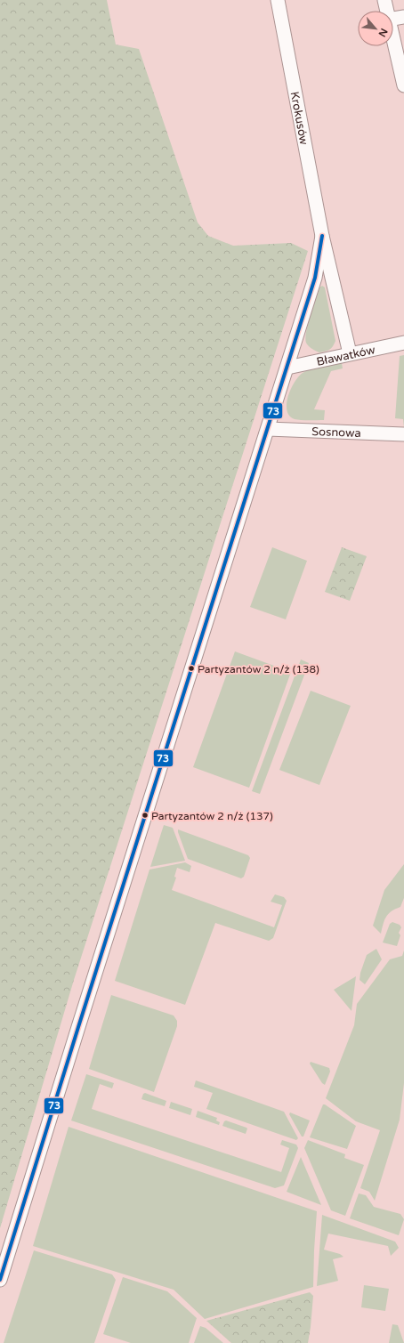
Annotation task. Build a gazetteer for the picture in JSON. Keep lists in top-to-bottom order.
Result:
{
  "streets": {
    "street": ["Krokusów", "Bławatków", "Sosnowa"]
  },
  "crossings": [
    ["Krokusów", "Bławatków"]
  ],
  "places": ["Partyzantów 2 n/ż (138)", "Partyzantów 2 n/ż (137)"],
  "lines": ["transit line 73"],
  "north": "bottom right"
}
